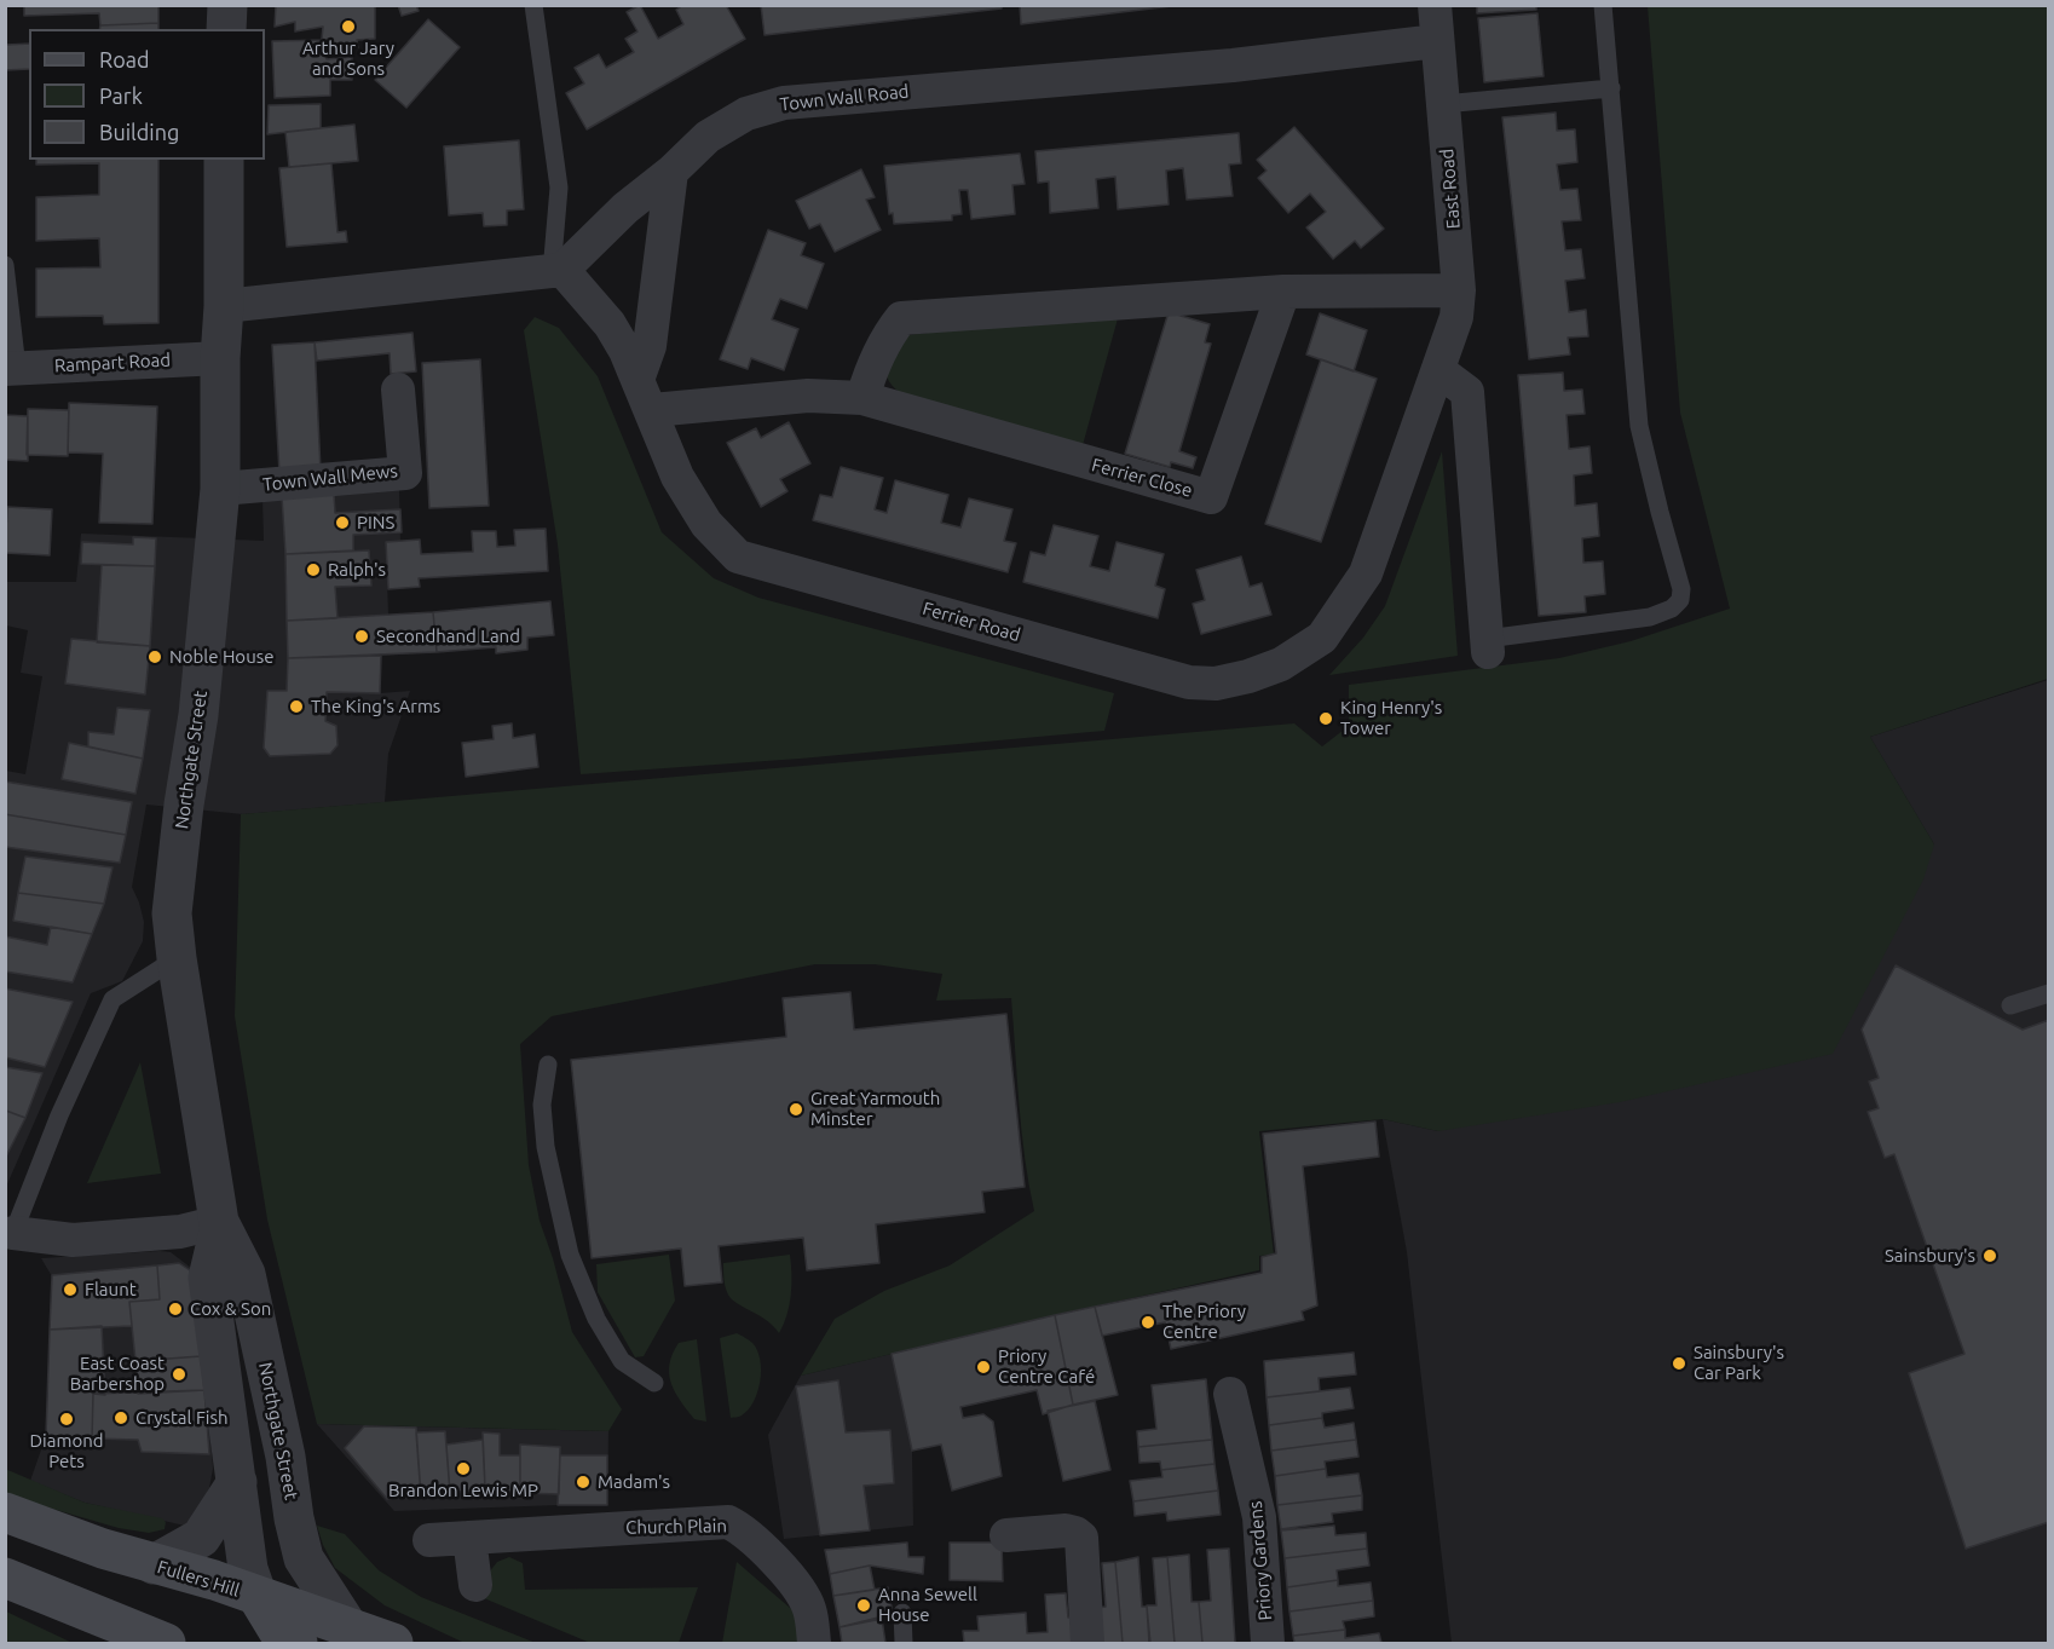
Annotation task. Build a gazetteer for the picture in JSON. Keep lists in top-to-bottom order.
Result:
{
  "streets": {
    "main road": ["Fullers Hill"],
    "street": [
      "Town Wall Road",
      "East Road",
      "Rampart Road",
      "Town Wall Mews",
      "Ferrier Close",
      "Ferrier Road",
      "Northgate Street",
      "Church Plain",
      "Priory Gardens"
    ]
  },
  "crossings": [
    ["Town Wall Road", "East Road"],
    ["Town Wall Road", "Ferrier Road"],
    ["East Road", "Ferrier Road"],
    ["Rampart Road", "Northgate Street"],
    ["Town Wall Mews", "Northgate Street"],
    ["Ferrier Close", "Ferrier Road"],
    ["Northgate Street", "Fullers Hill"]
  ],
  "places": [
    "Arthur Jary and Sons",
    "PINS",
    "Ralph's",
    "Secondhand Land",
    "Noble House",
    "The King's Arms",
    "King Henry's Tower",
    "Great Yarmouth Minster",
    "Sainsbury's",
    "Flaunt",
    "Cox & Son",
    "The Priory Centre",
    "Sainsbury's Car Park",
    "Priory Centre Café",
    "East Coast Barbershop",
    "Crystal Fish",
    "Diamond Pets",
    "Brandon Lewis MP",
    "Madam's",
    "Anna Sewell House"
  ],
  "legend": ["Road", "Park", "Building"]
}
